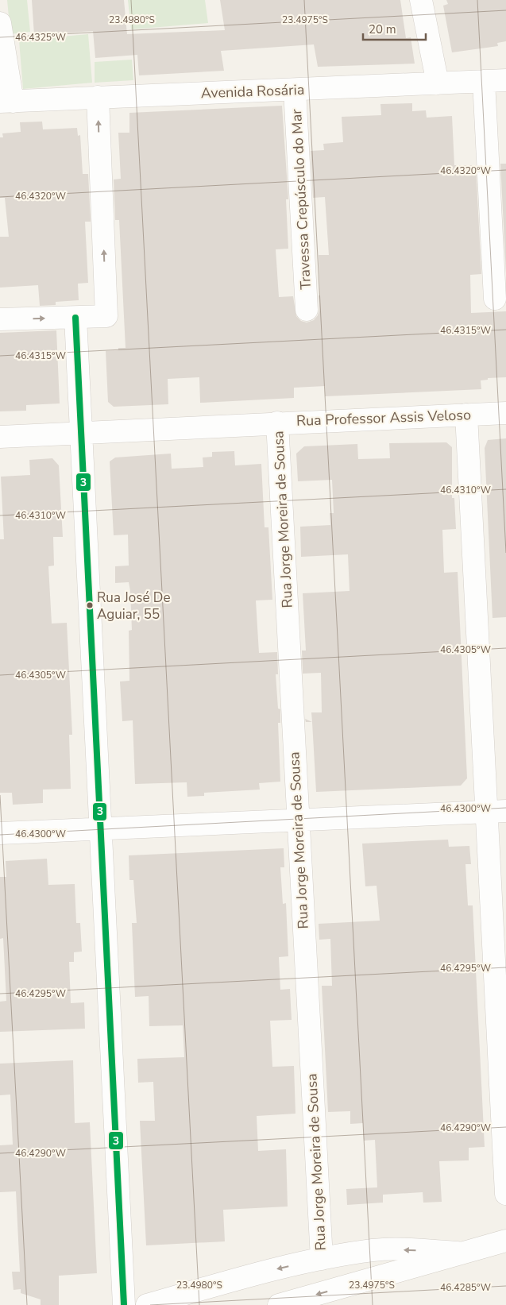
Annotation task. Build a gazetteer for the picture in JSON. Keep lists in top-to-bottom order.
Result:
{
  "streets": {
    "street": [
      "Avenida Rosária",
      "Travessa Crepúsculo do Mar",
      "Rua Professor Assis Veloso",
      "Rua Jorge Moreira de Sousa"
    ]
  },
  "crossings": [
    ["Avenida Rosária", "Travessa Crepúsculo do Mar"],
    ["Rua Professor Assis Veloso", "Rua Jorge Moreira de Sousa"]
  ],
  "places": ["Rua José De Aguiar, 55"],
  "lines": ["transit line 3"],
  "scale_bar": "20 m",
  "coordinates": [
    "23.4980°S",
    "23.4975°S",
    "46.4325°W",
    "46.4320°W",
    "46.4315°W",
    "46.4310°W",
    "46.4305°W",
    "46.4300°W",
    "46.4295°W",
    "46.4290°W",
    "46.4285°W"
  ]
}
